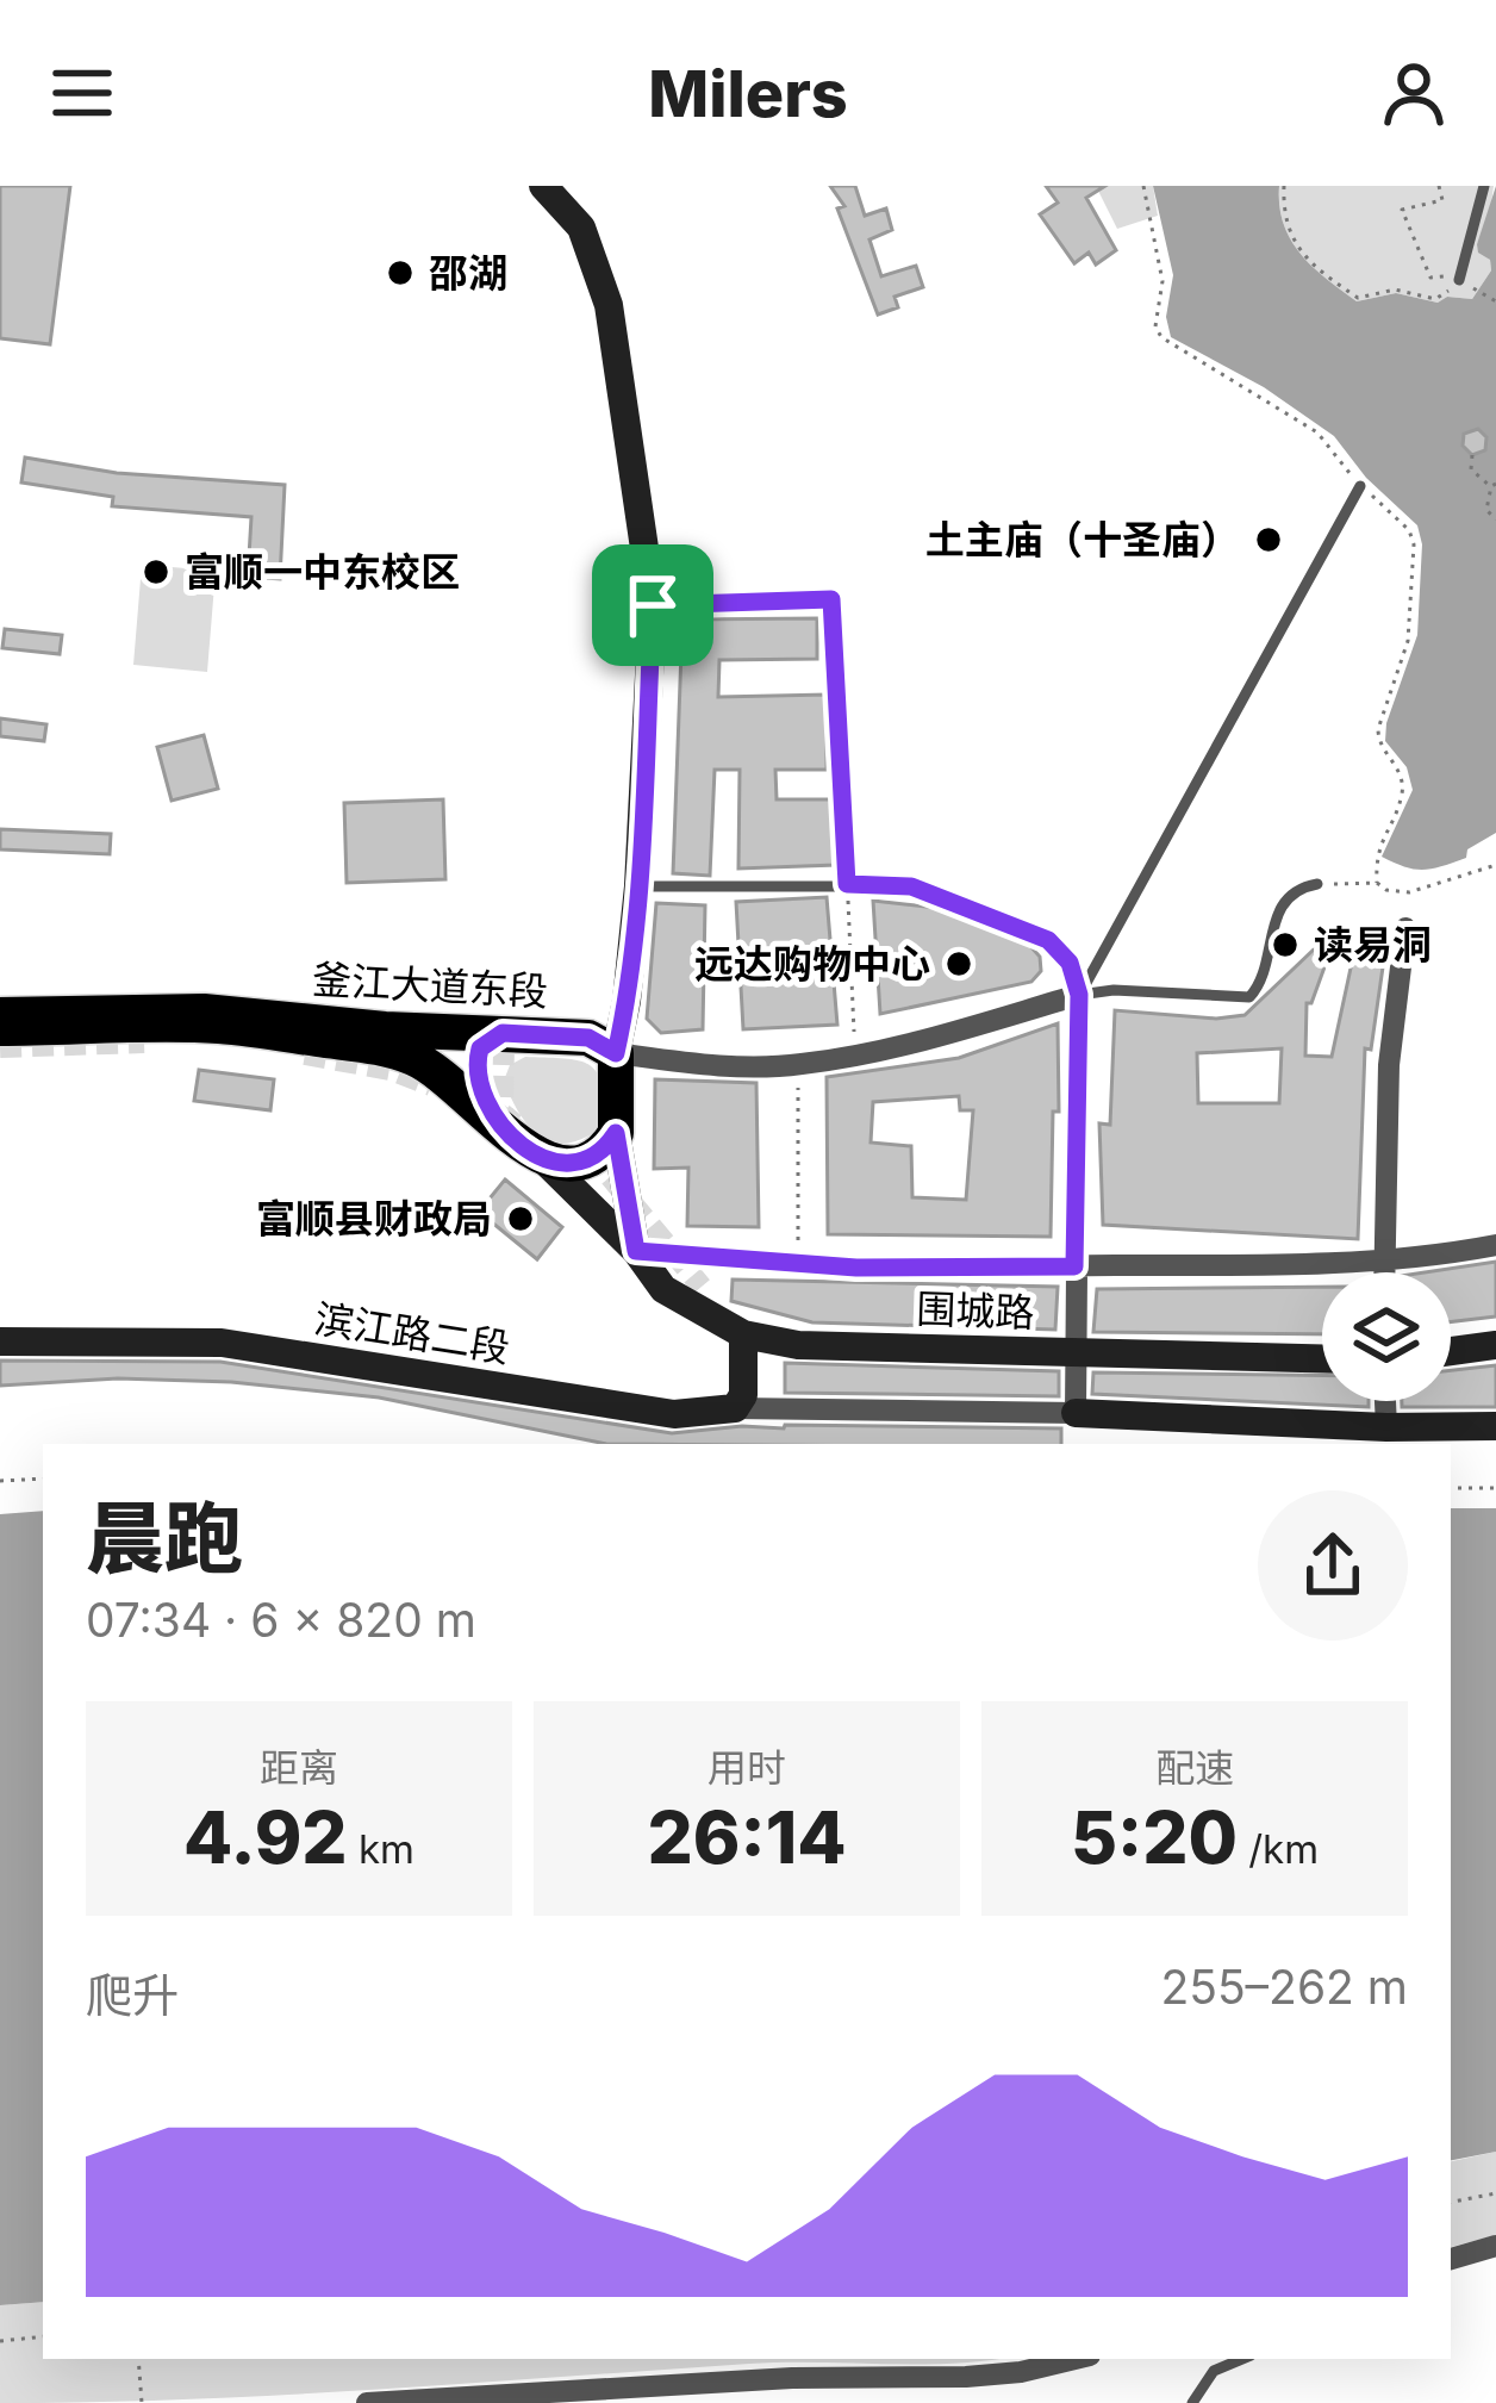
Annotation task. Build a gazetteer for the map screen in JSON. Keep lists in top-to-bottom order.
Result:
{
  "streets": {
    "main road": ["釜江大道东段"],
    "street": ["围城路", "滨江路二段"]
  },
  "crossings": [
    ["釜江大道东段", "围城路"]
  ],
  "places": [
    "邵湖",
    "土主庙（十圣庙）",
    "富顺一中东校区",
    "读易洞",
    "远达购物中心",
    "富顺县财政局"
  ],
  "page": {
    "header": "Milers",
    "heading": ["晨跑", "07:34 · 6 × 820 m"],
    "stats": [
      ["距离", "4.92 km"],
      ["用时", "26:14"],
      ["配速", "5:20 /km"]
    ],
    "chart": ["爬升", "255–262 m"]
  }
}
